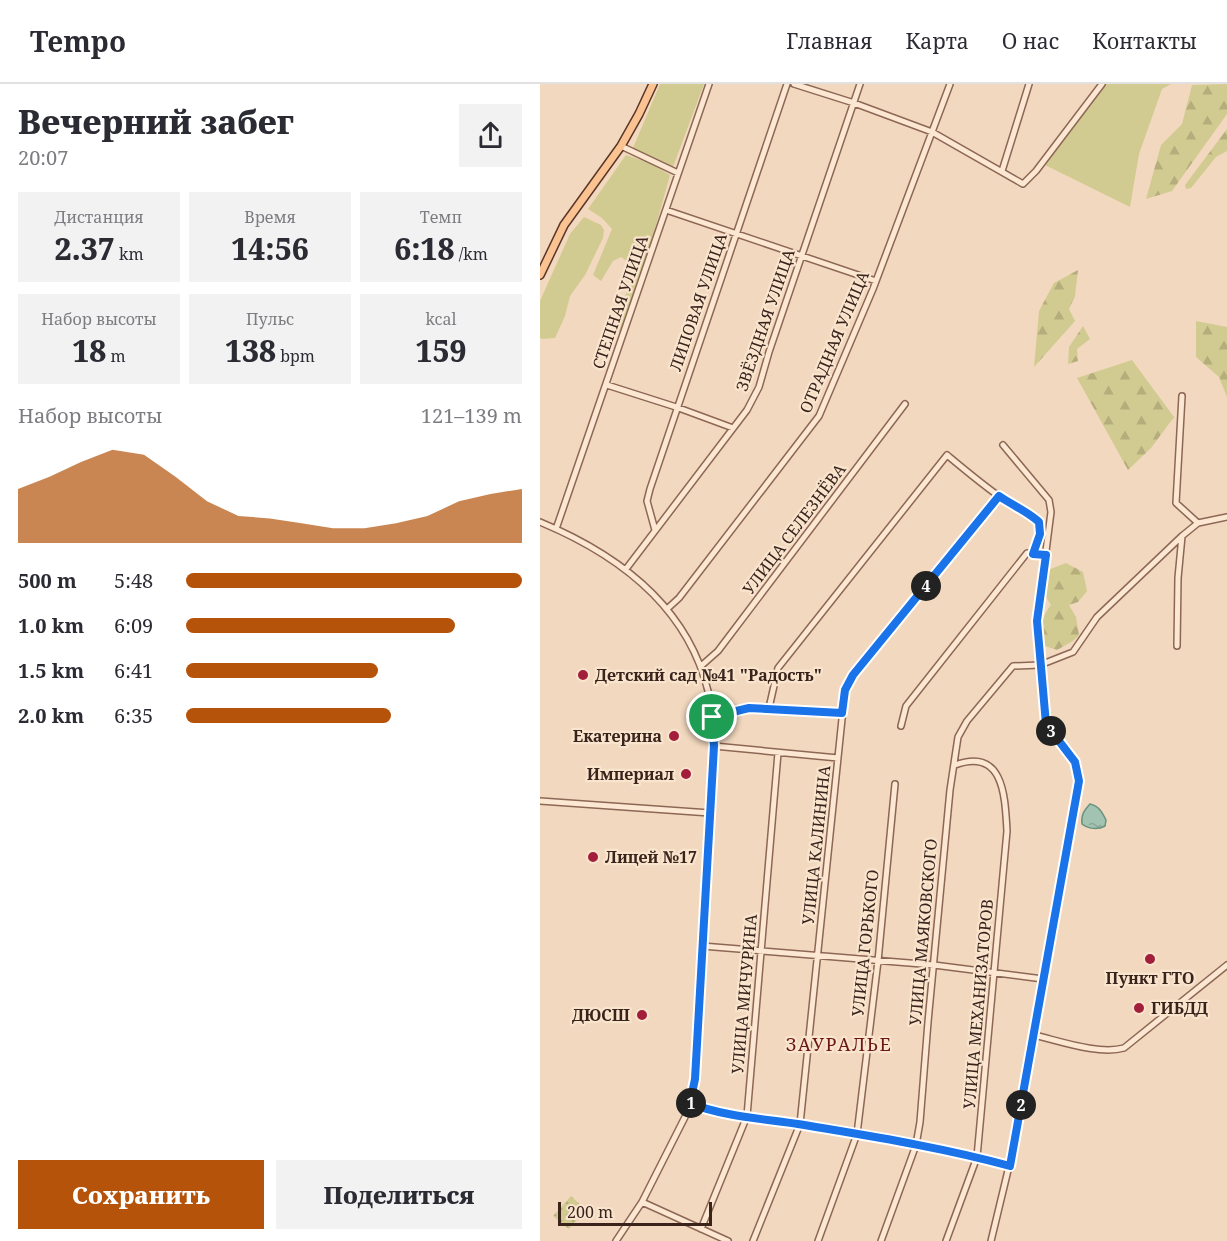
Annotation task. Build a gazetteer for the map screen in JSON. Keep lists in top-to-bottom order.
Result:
{
  "streets": {
    "street": [
      "СТЕПНАЯ УЛИЦА",
      "ЛИПОВАЯ УЛИЦА",
      "ЗВЁЗДНАЯ УЛИЦА",
      "ОТРАДНАЯ УЛИЦА",
      "УЛИЦА СЕЛЕЗНЁВА",
      "УЛИЦА КАЛИНИНА",
      "УЛИЦА МАЯКОВСКОГО",
      "УЛИЦА ГОРЬКОГО",
      "УЛИЦА МИЧУРИНА",
      "УЛИЦА МЕХАНИЗАТОРОВ"
    ]
  },
  "crossings": [
    ["ЛИПОВАЯ УЛИЦА", "ЗВЁЗДНАЯ УЛИЦА"],
    ["УЛИЦА МАЯКОВСКОГО", "УЛИЦА МЕХАНИЗАТОРОВ"]
  ],
  "districts": ["ЗАУРАЛЬЕ"],
  "places": [
    "Детский сад №41 \"Радость\"",
    "Екатерина",
    "Империал",
    "Лицей №17",
    "Пункт ГТО",
    "ГИБДД",
    "ДЮСШ"
  ],
  "scale_bar": "200 m",
  "page": {
    "header": "Tempo",
    "nav": [
      "Главная",
      "Карта",
      "О нас",
      "Контакты"
    ],
    "heading": ["Вечерний забег", "20:07"],
    "stats": [
      ["Дистанция", "2.37 km"],
      ["Время", "14:56"],
      ["Темп", "6:18 /km"],
      ["Набор высоты", "18 m"],
      ["Пульс", "138 bpm"],
      ["kcal", "159"]
    ],
    "chart": ["Набор высоты", "121–139 m"],
    "list": [
      {
        "name": "500 m",
        "note": "5:48"
      },
      {
        "name": "1.0 km",
        "note": "6:09"
      },
      {
        "name": "1.5 km",
        "note": "6:41"
      },
      {
        "name": "2.0 km",
        "note": "6:35"
      }
    ],
    "pins": [
      "4",
      "3",
      "1",
      "2"
    ],
    "buttons": ["Сохранить", "Поделиться"],
    "scale": "200 m"
  }
}
